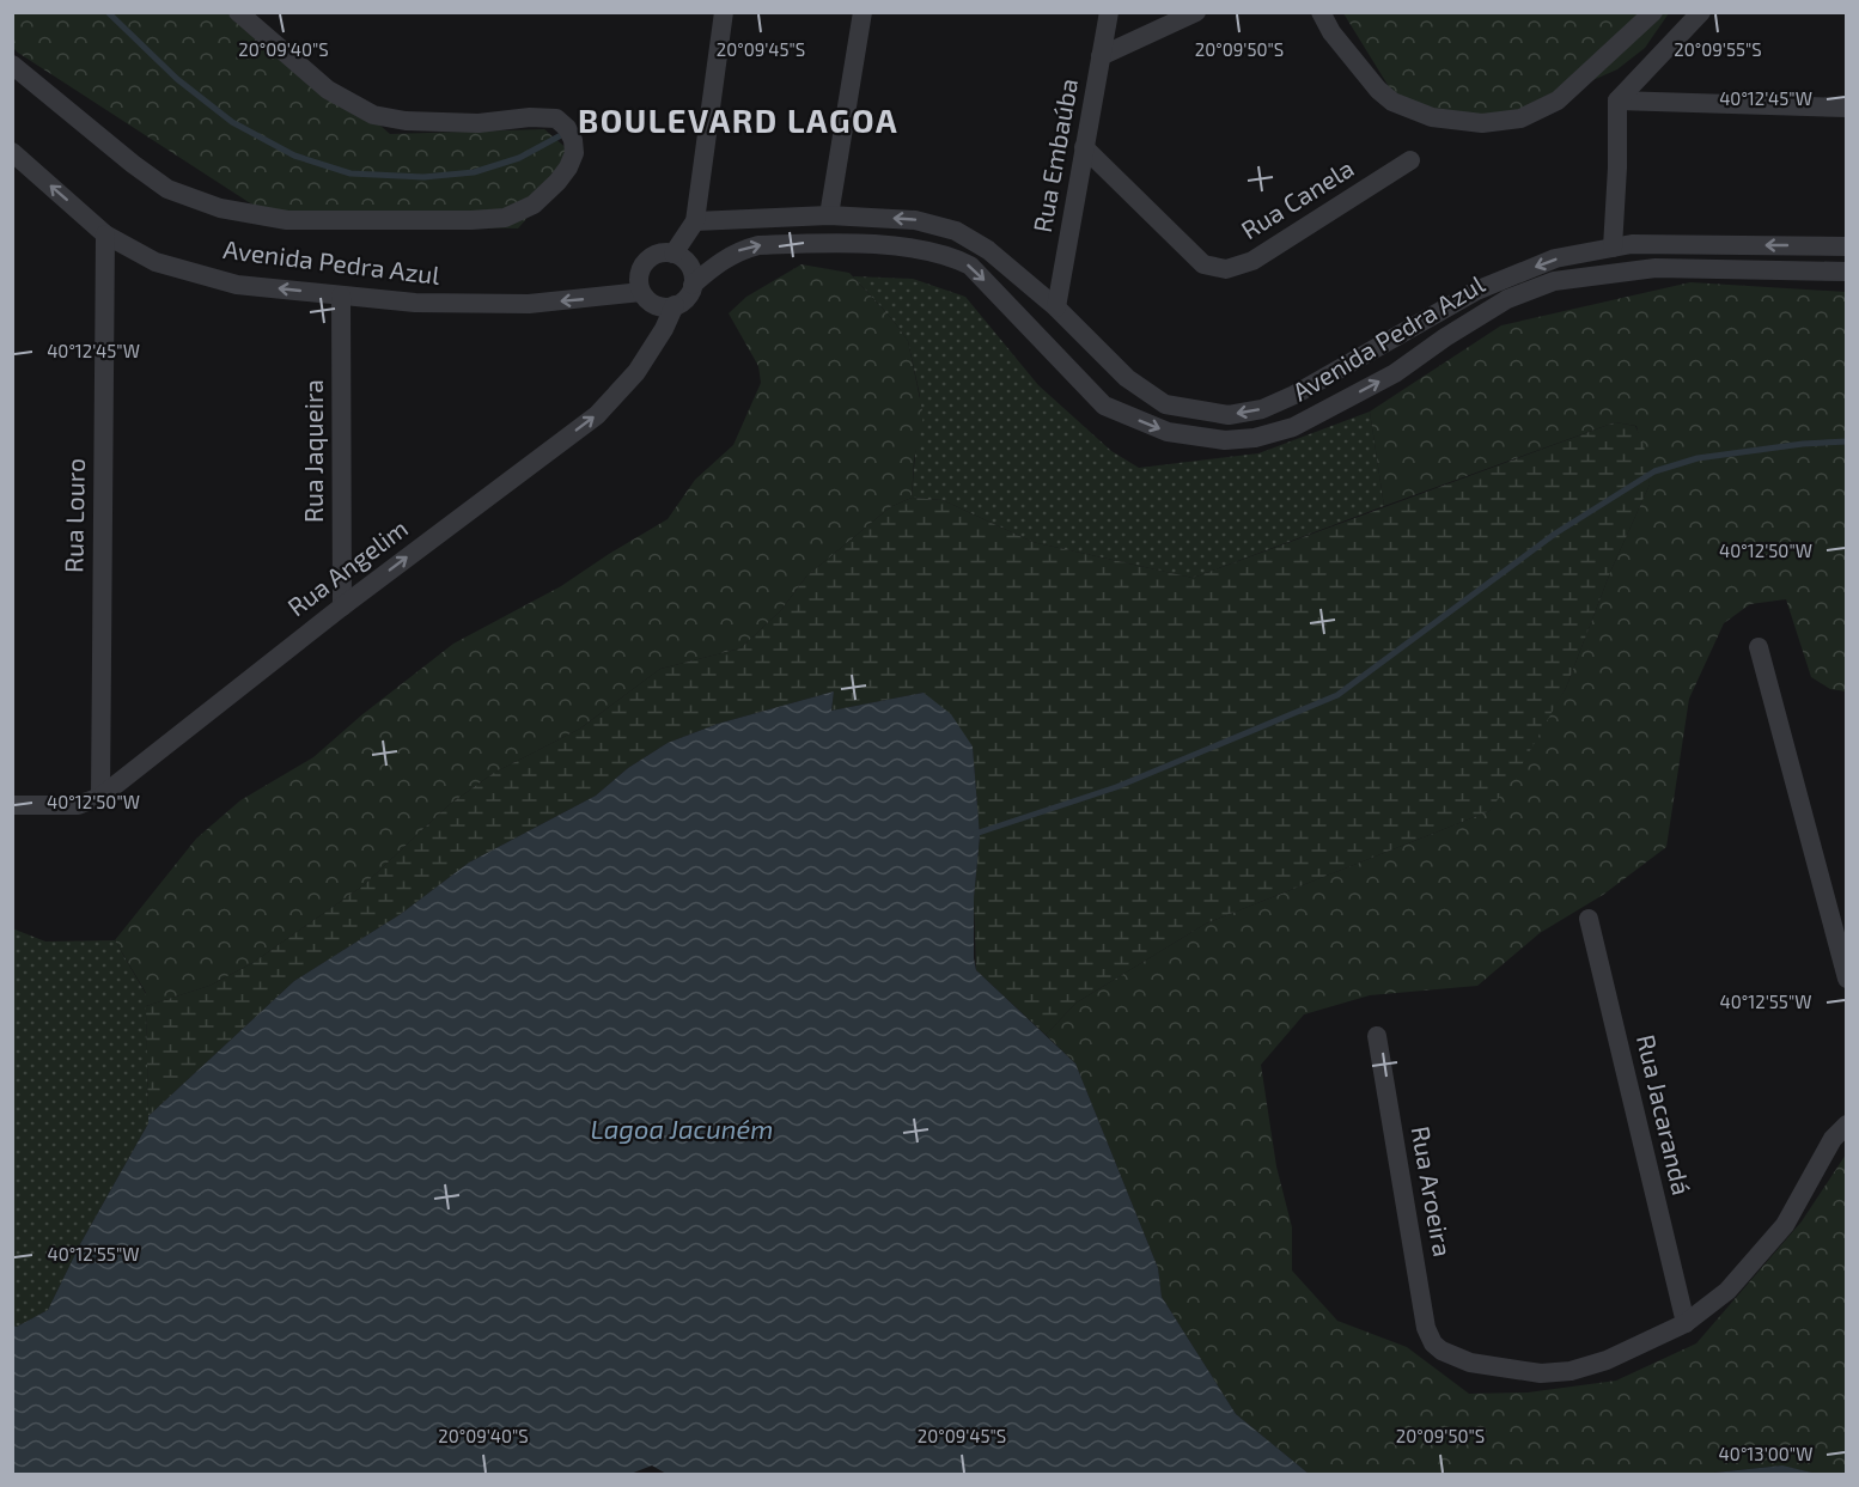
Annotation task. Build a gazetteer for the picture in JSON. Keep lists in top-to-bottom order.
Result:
{
  "streets": {
    "street": [
      "Rua Embaúba",
      "Rua Canela",
      "Avenida Pedra Azul",
      "Rua Jaqueira",
      "Rua Louro",
      "Rua Angelim",
      "Rua Jacarandá",
      "Rua Aroeira"
    ]
  },
  "crossings": [
    ["Rua Embaúba", "Rua Canela"],
    ["Rua Embaúba", "Avenida Pedra Azul"],
    ["Avenida Pedra Azul", "Rua Jaqueira"],
    ["Avenida Pedra Azul", "Rua Louro"],
    ["Avenida Pedra Azul", "Rua Angelim"],
    ["Rua Jaqueira", "Rua Angelim"],
    ["Rua Louro", "Rua Angelim"],
    ["Rua Jacarandá", "Rua Aroeira"]
  ],
  "one_way": ["Rua Angelim"],
  "districts": ["BOULEVARD LAGOA"],
  "water": ["Lagoa Jacuném"],
  "coordinates": [
    "20°09'40\"S",
    "20°09'45\"S",
    "20°09'50\"S",
    "20°09'55\"S",
    "40°12'45\"W",
    "40°12'50\"W",
    "40°12'55\"W",
    "40°13'00\"W"
  ]
}
